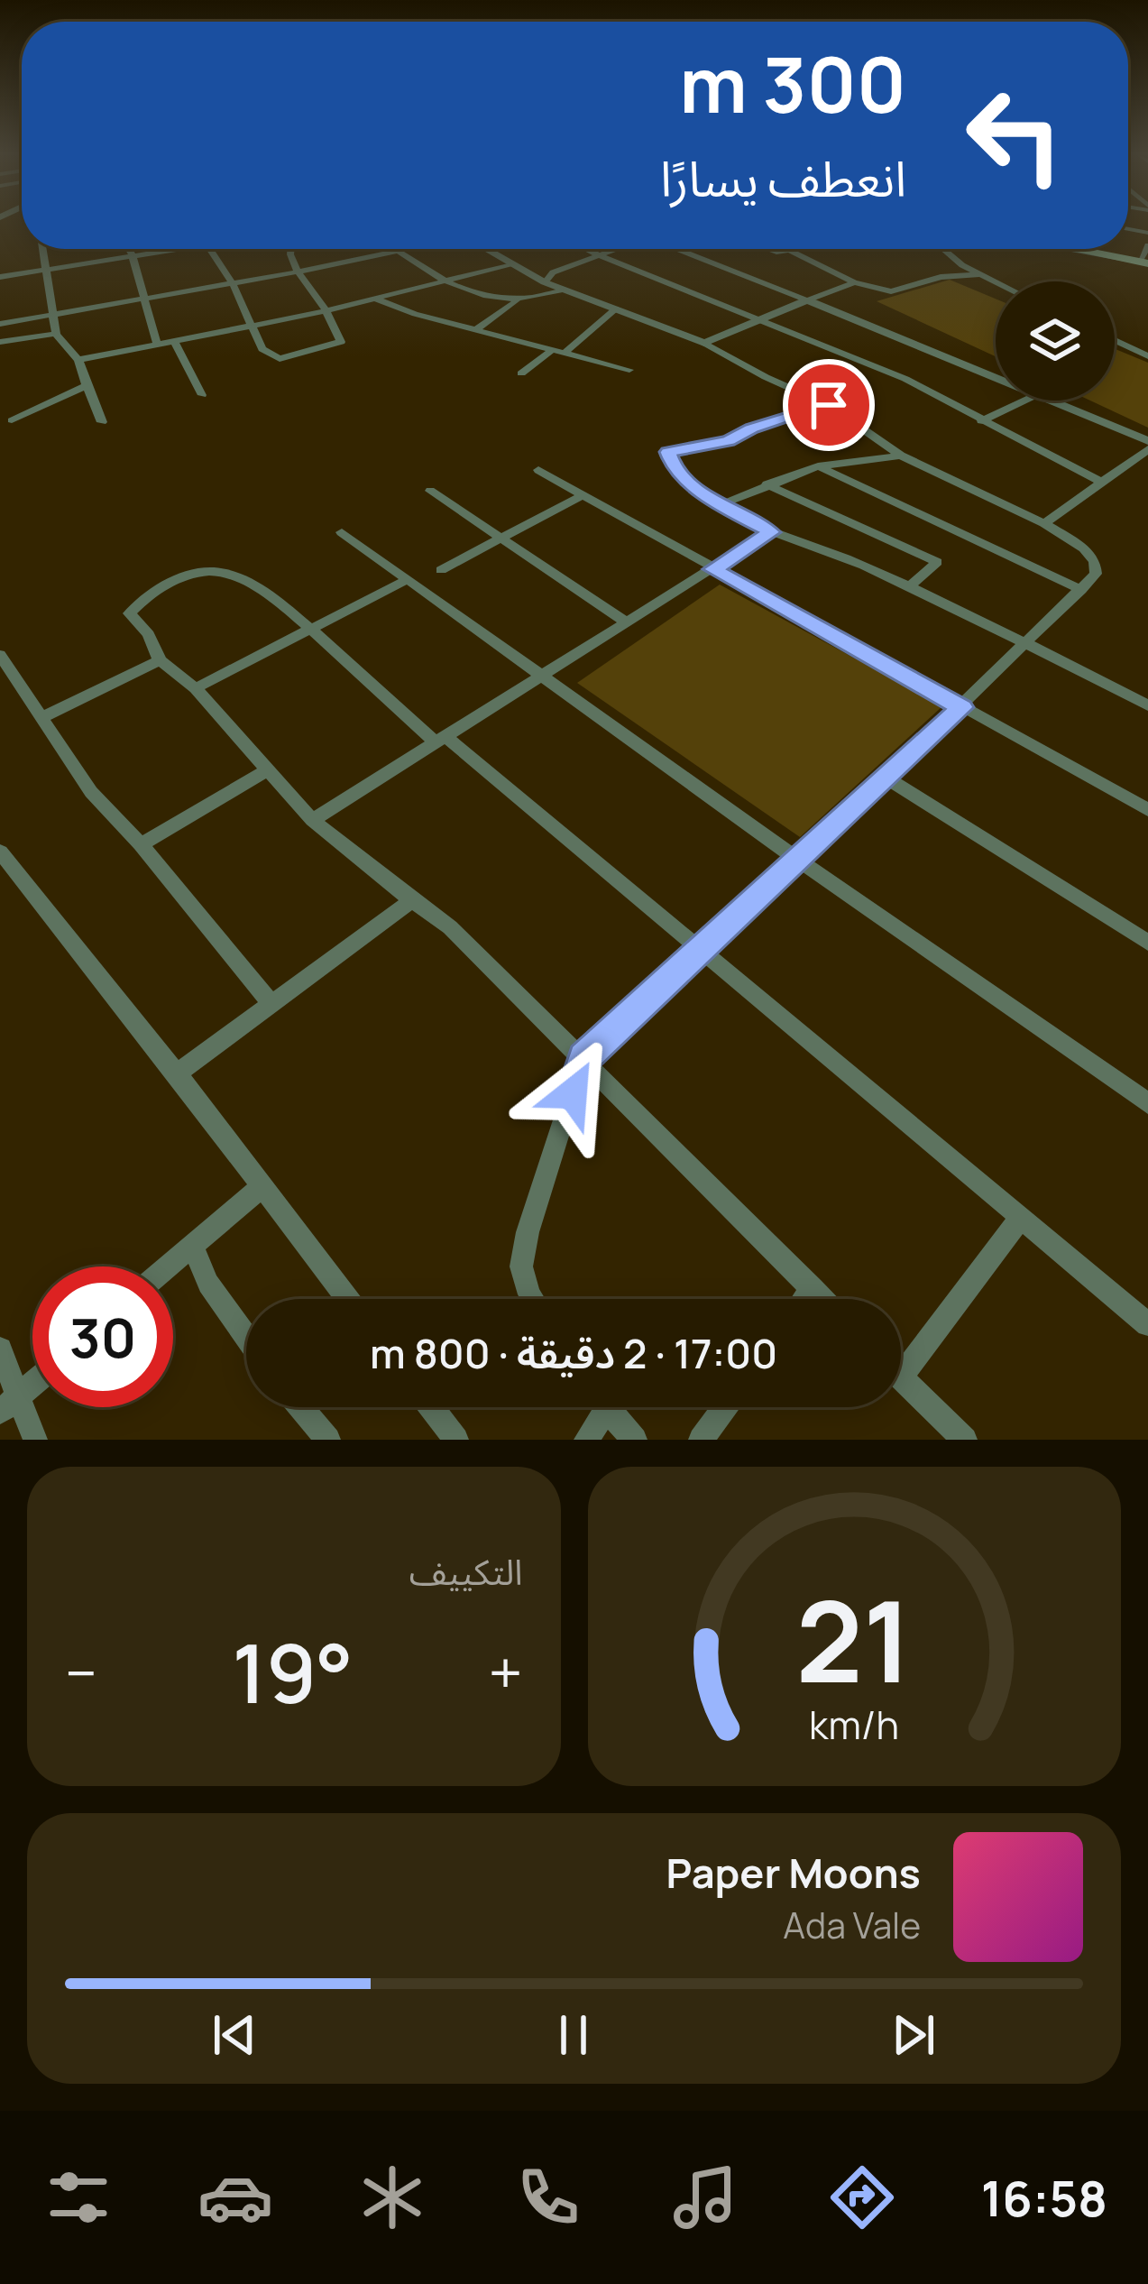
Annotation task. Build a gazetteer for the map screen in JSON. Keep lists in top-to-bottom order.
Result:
{
  "page": {
    "turn": ["300 m", "انعطف يسارًا"],
    "limit": "30",
    "trip": "17:00 · 2 دقيقة · 800 m",
    "tile": "التكييف",
    "heat": ["−", "19°", "+"],
    "song": ["Paper Moons", "Ada Vale"],
    "tabs": "16:58",
    "gauge": ["21", "km/h"]
  }
}
